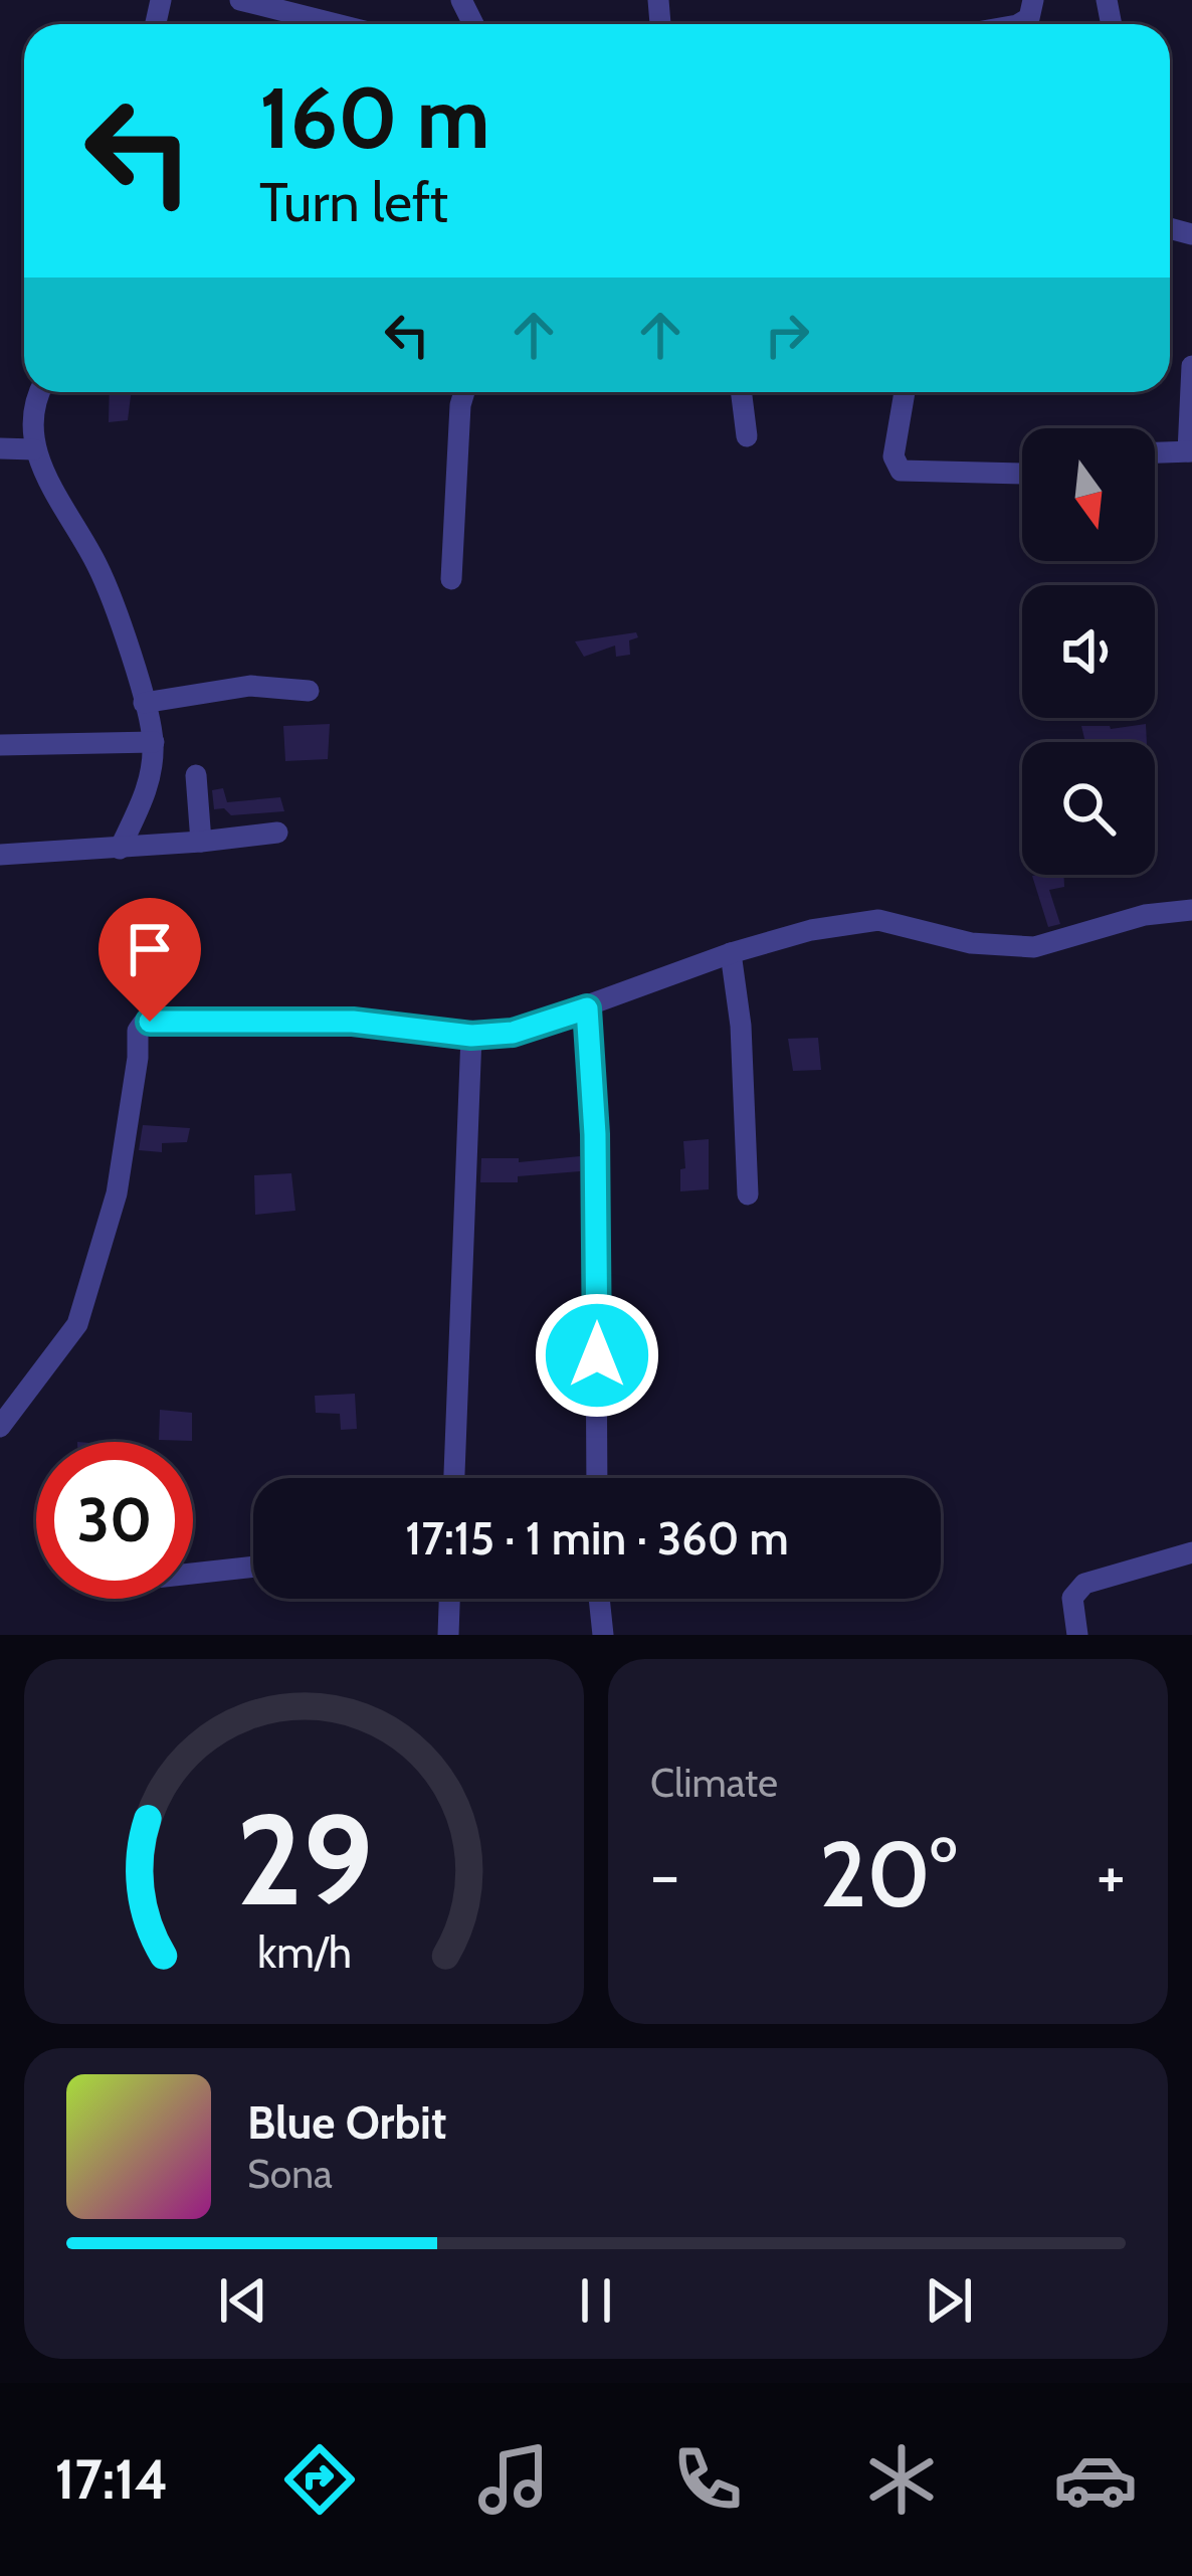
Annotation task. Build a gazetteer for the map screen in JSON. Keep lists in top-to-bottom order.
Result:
{
  "north": "bottom",
  "page": {
    "turn": ["160 m", "Turn left"],
    "limit": "30",
    "trip": "17:15 · 1 min · 360 m",
    "tile": "Climate",
    "heat": ["−", "20°", "+"],
    "song": ["Blue Orbit", "Sona"],
    "tabs": "17:14",
    "gauge": ["29", "km/h"]
  }
}
